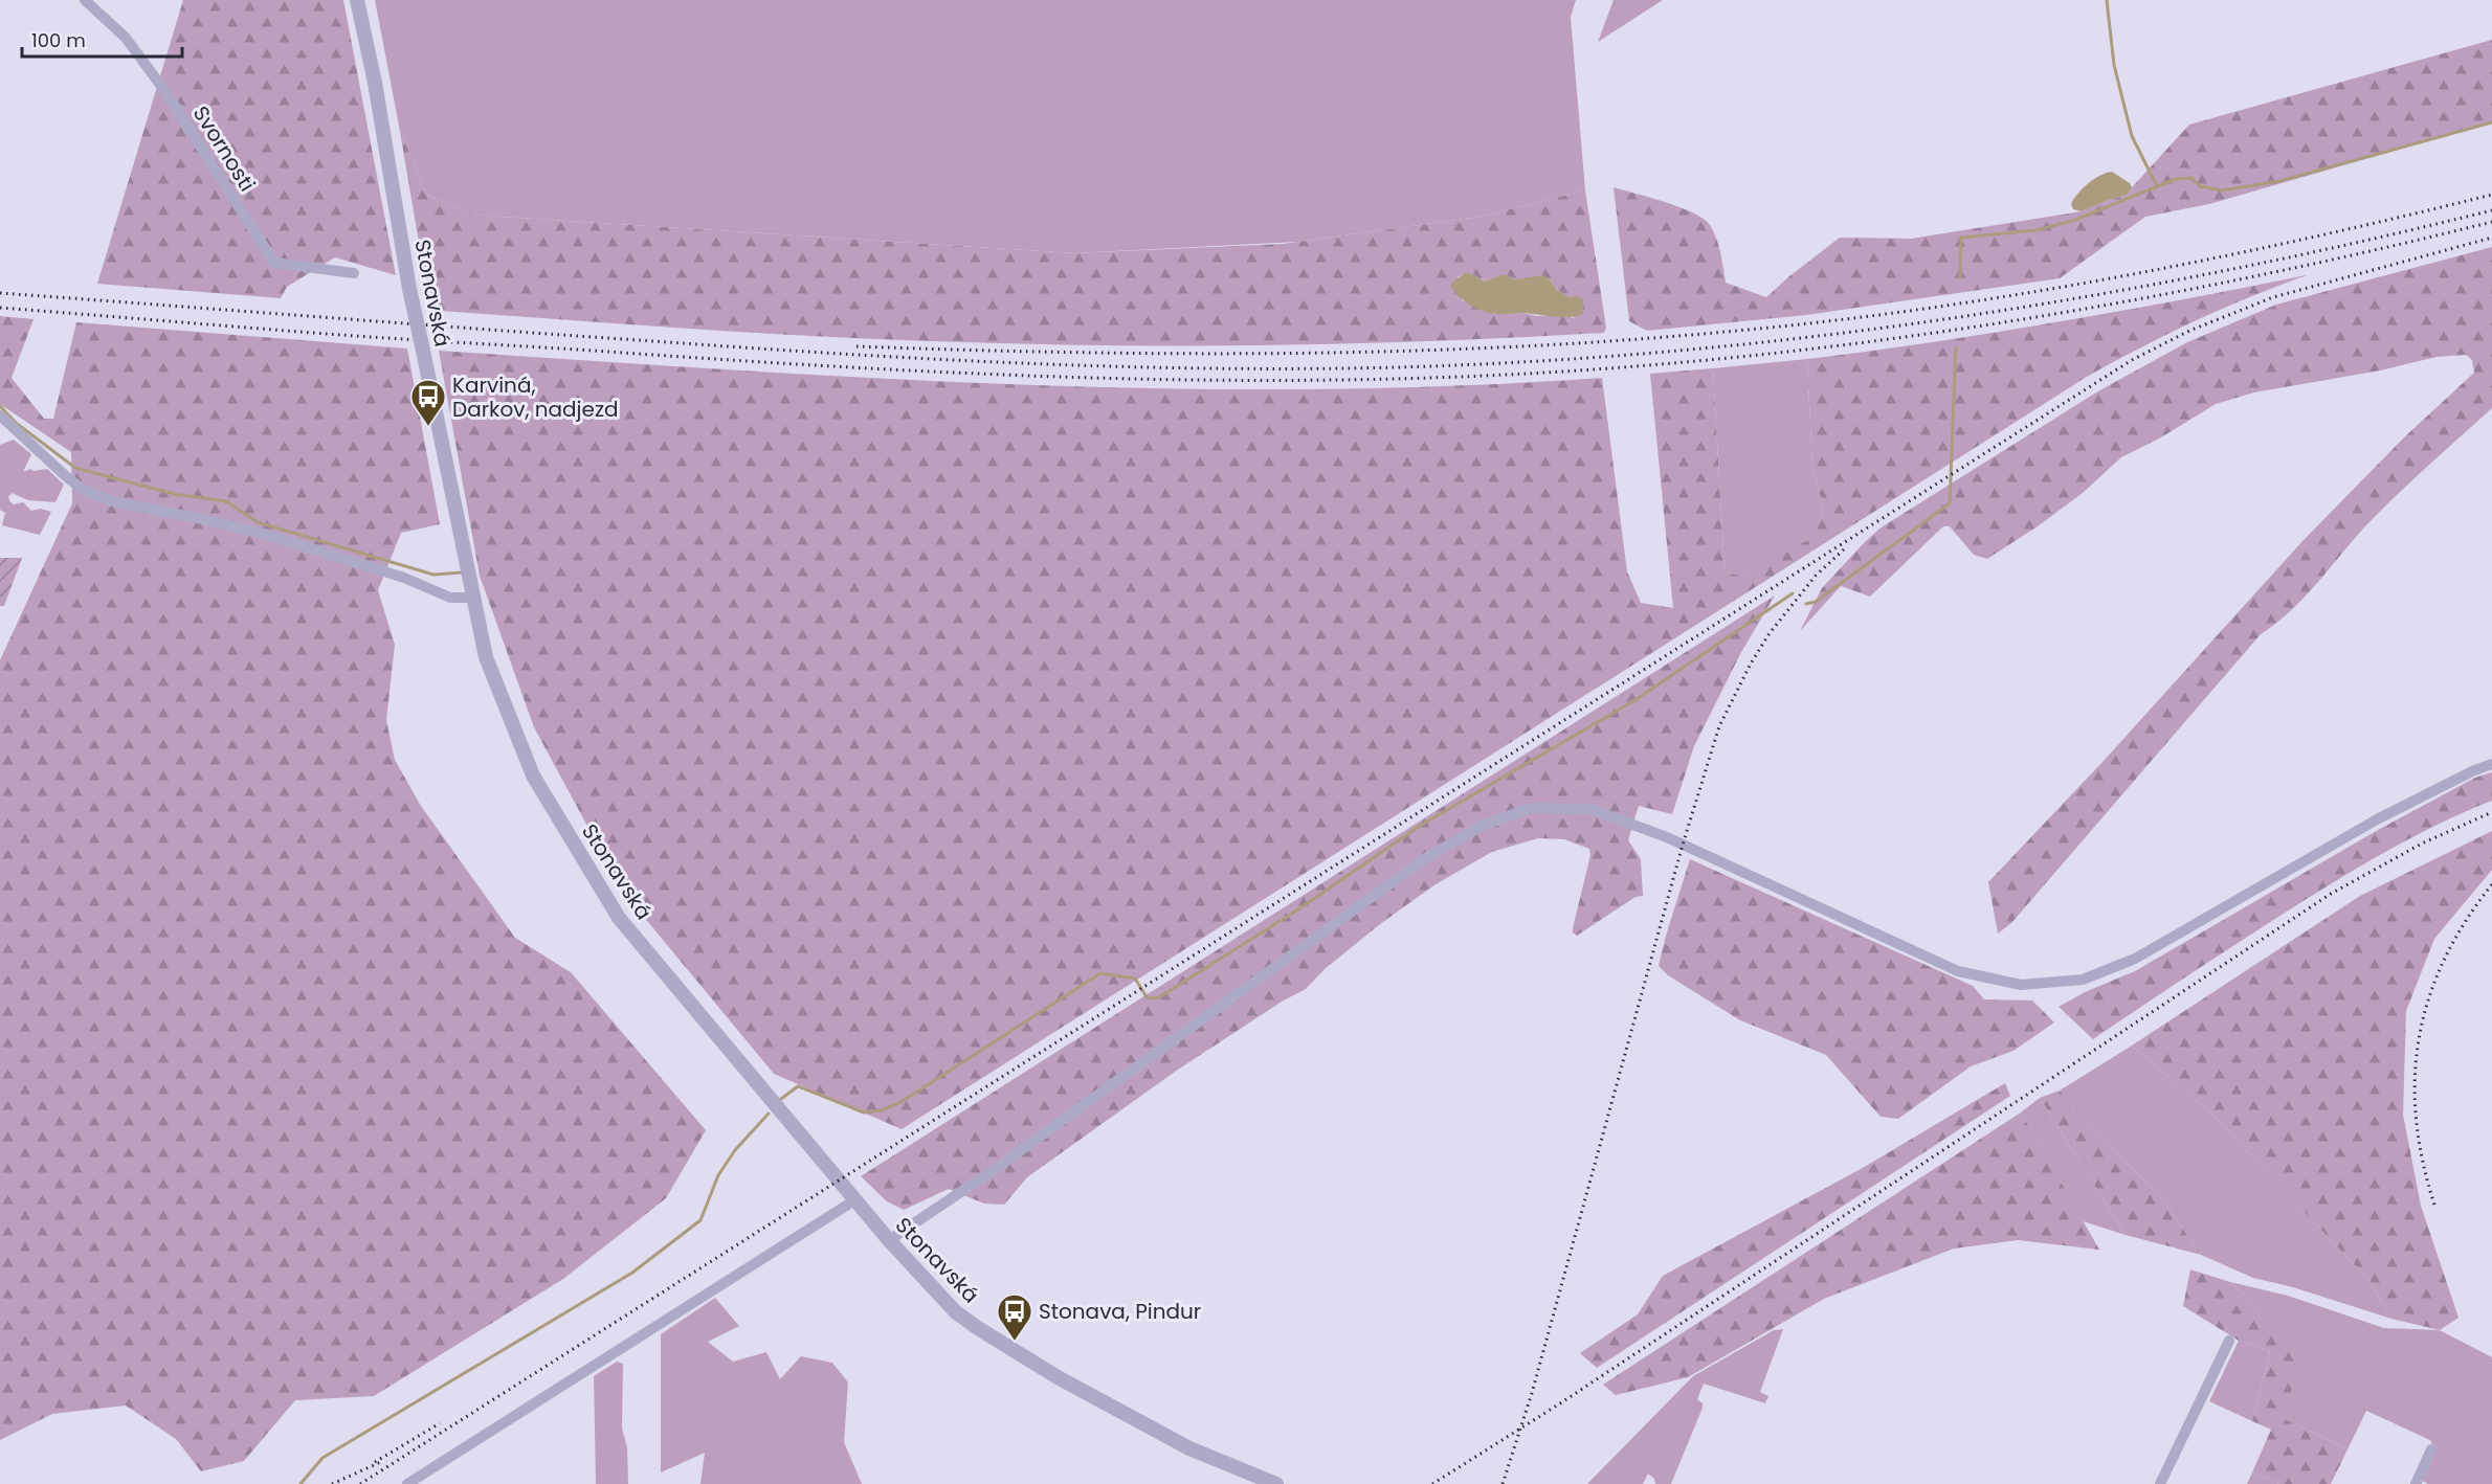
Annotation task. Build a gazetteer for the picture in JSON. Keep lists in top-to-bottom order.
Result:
{
  "streets": {
    "street": ["Svornosti", "Stonavská"]
  },
  "places": {
    "bus stop": ["Karviná, Darkov, nadjezd", "Stonava, Pindur"]
  },
  "scale_bar": "100 m"
}
